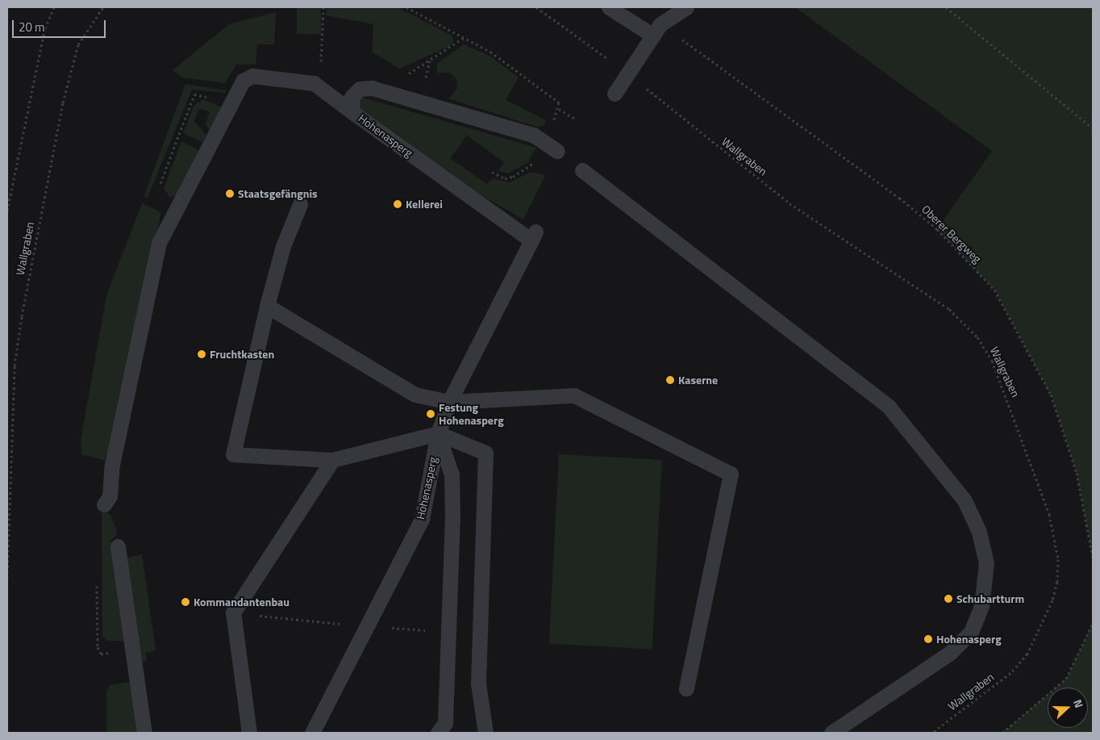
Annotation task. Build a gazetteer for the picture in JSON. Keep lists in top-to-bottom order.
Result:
{
  "streets": {
    "lane": ["Hohenasperg"],
    "path": ["Wallgraben", "Oberer Bergweg"]
  },
  "places": [
    "Staatsgefängnis",
    "Kellerei",
    "Fruchtkasten",
    "Kaserne",
    "Festung Hohenasperg",
    "Schubartturm",
    "Kommandantenbau",
    "Hohenasperg"
  ],
  "scale_bar": "20 m",
  "north": "right"
}
